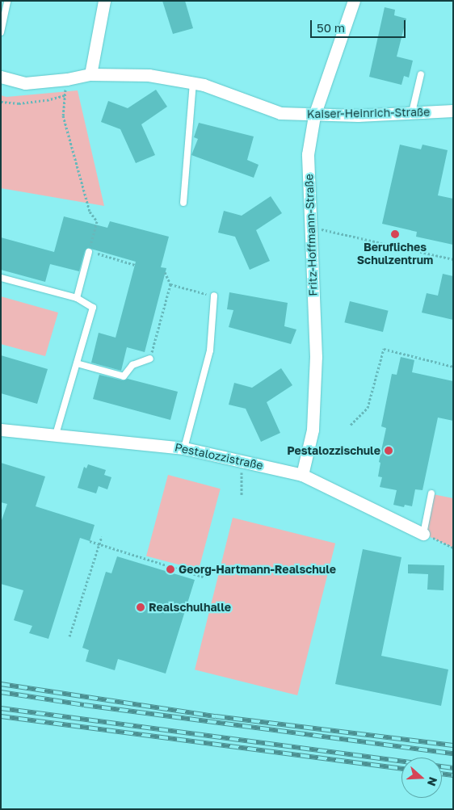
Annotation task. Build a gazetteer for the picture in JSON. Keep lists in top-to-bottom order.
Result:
{
  "streets": {
    "street": ["Kaiser-Heinrich-Straße", "Fritz-Hoffmann-Straße", "Pestalozzistraße"]
  },
  "crossings": [
    ["Kaiser-Heinrich-Straße", "Fritz-Hoffmann-Straße"],
    ["Fritz-Hoffmann-Straße", "Pestalozzistraße"]
  ],
  "places": [
    "Berufliches Schulzentrum",
    "Pestalozzischule",
    "Georg-Hartmann-Realschule",
    "Realschulhalle"
  ],
  "scale_bar": "50 m",
  "north": "right"
}
